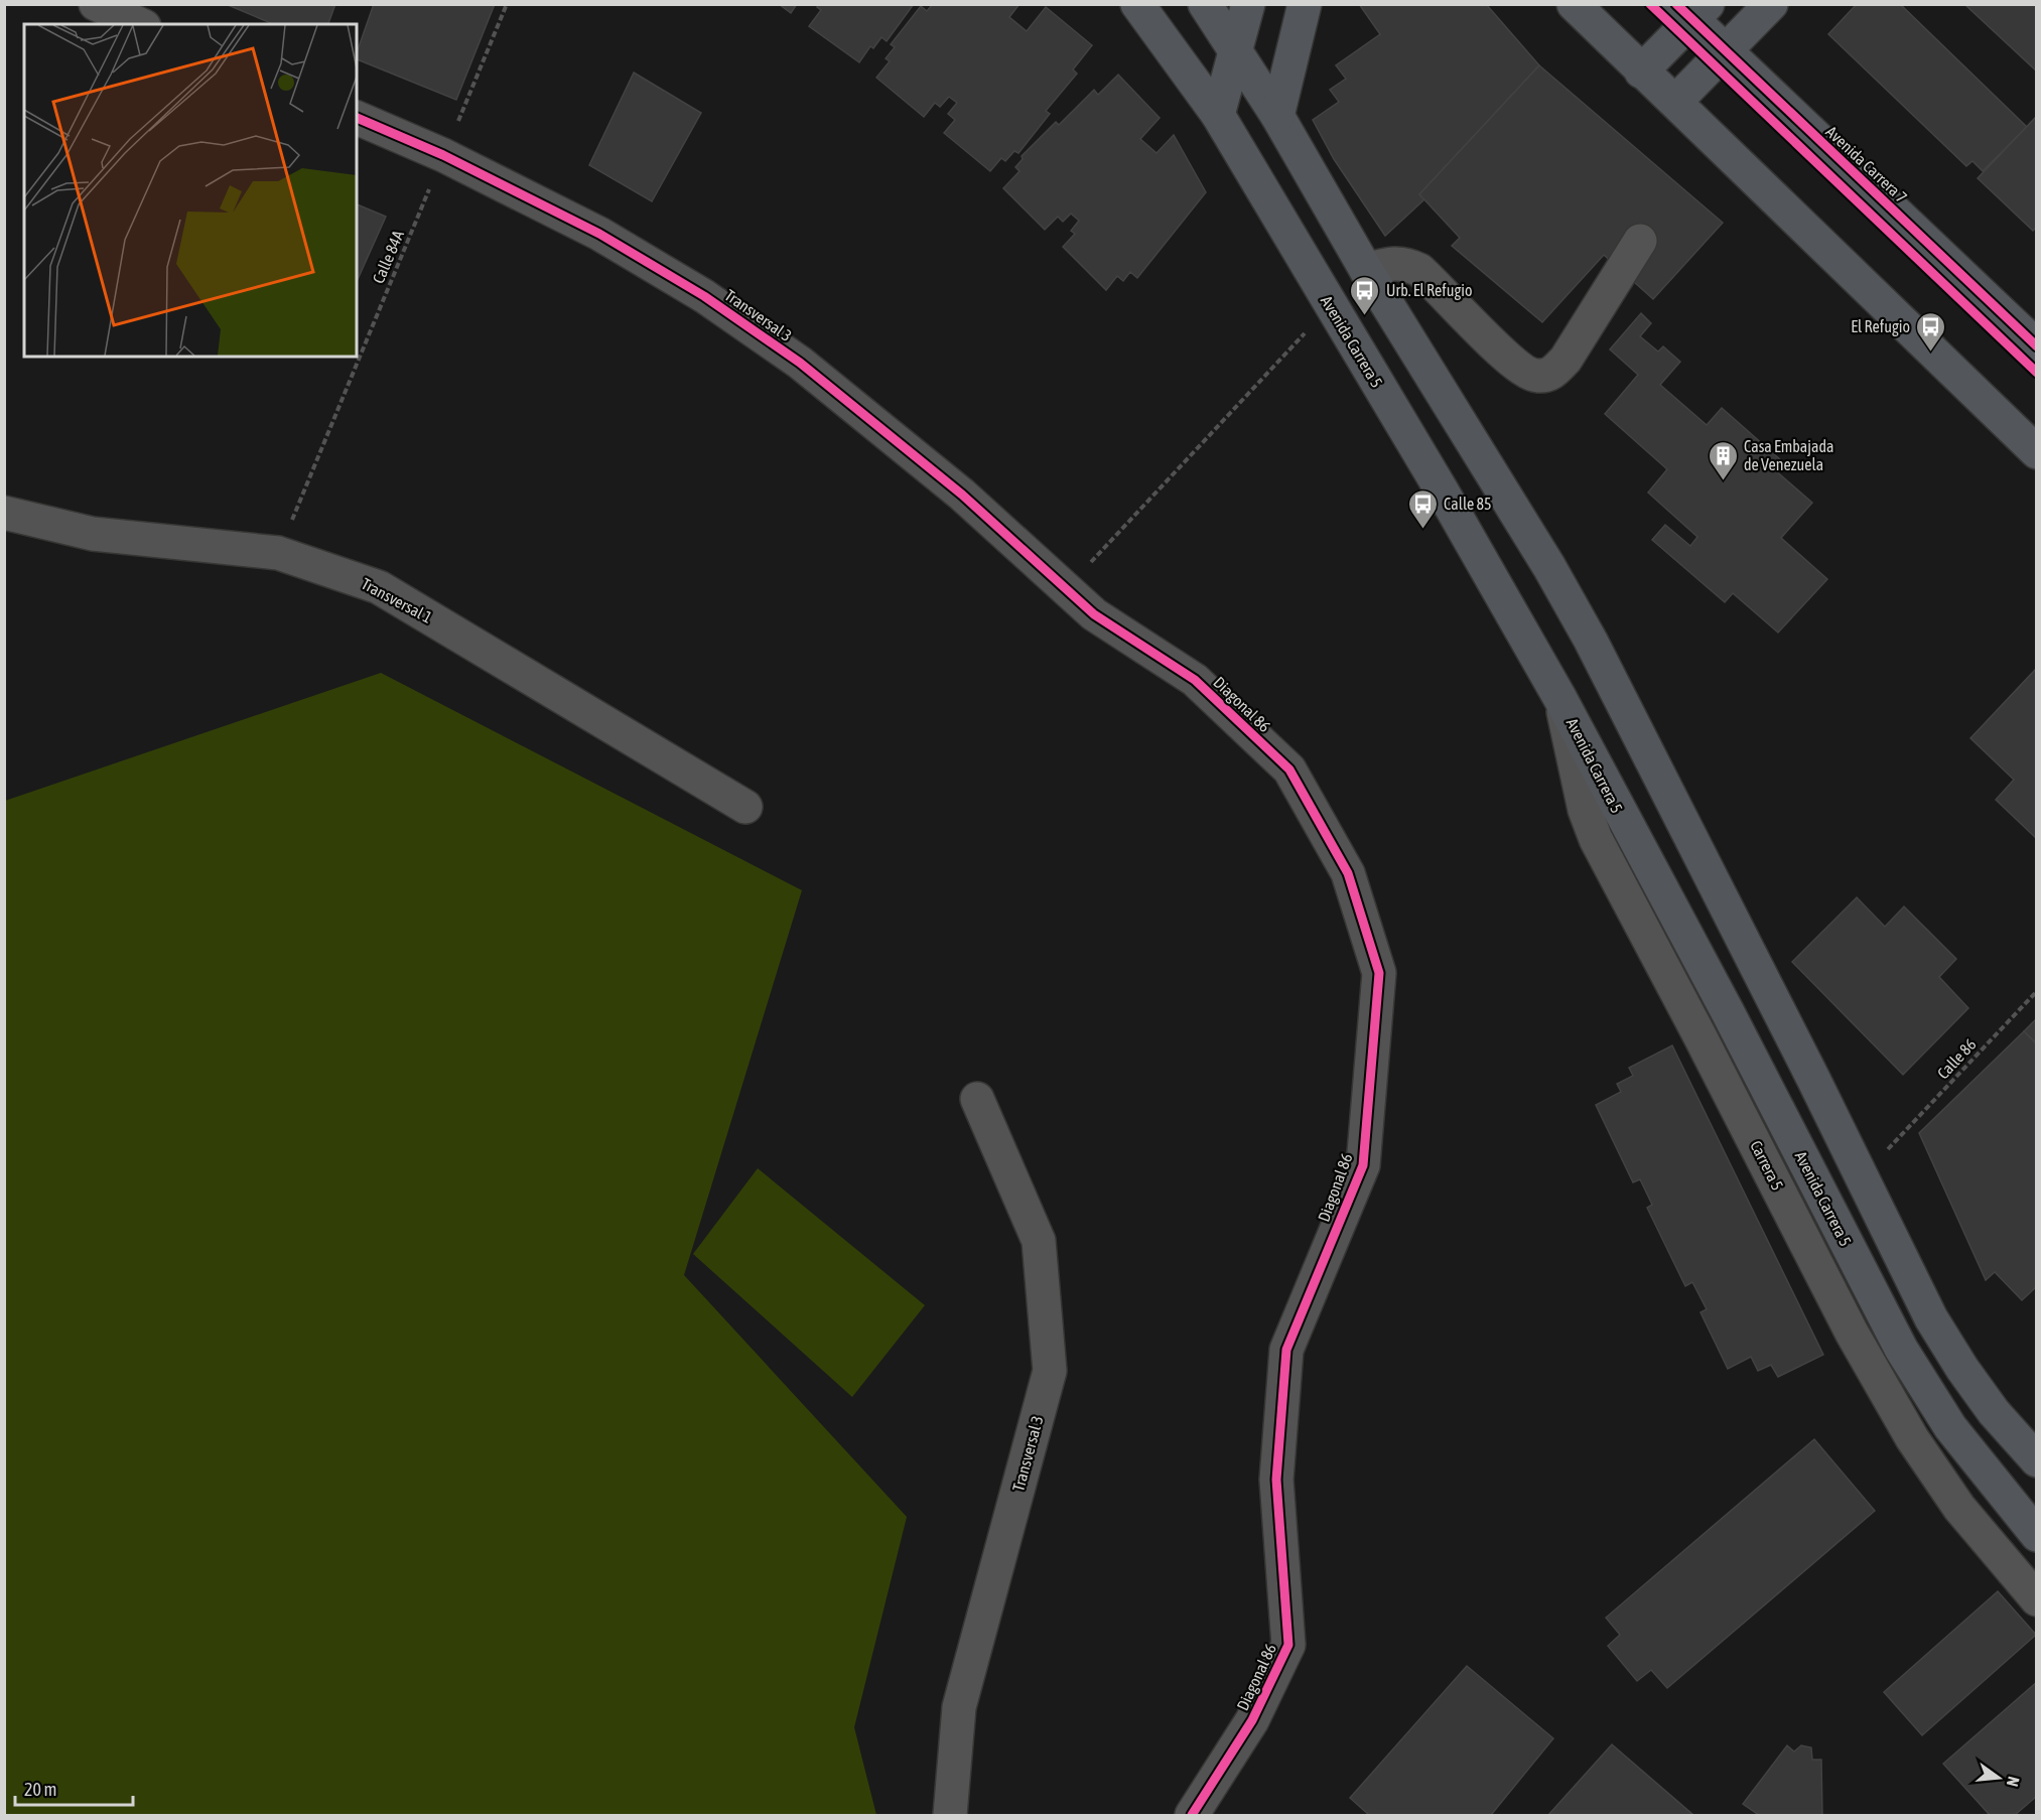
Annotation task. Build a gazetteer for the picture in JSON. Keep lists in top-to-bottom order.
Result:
{
  "streets": {
    "main road": ["Avenida Carrera 7", "Avenida Carrera 5"],
    "street": [
      "Transversal 3",
      "Transversal 1",
      "Diagonal 86",
      "Carrera 5"
    ],
    "path": ["Calle 84A", "Calle 86"]
  },
  "crossings": [
    ["Calle 84A", "Transversal 3"],
    ["Calle 84A", "Transversal 1"],
    ["Transversal 3", "Diagonal 86"],
    ["Avenida Carrera 5", "Carrera 5"]
  ],
  "places": {
    "bus stop": ["Urb. El Refugio", "El Refugio", "Calle 85"],
    "building": ["Casa Embajada de Venezuela"]
  },
  "scale_bar": "20 m",
  "north": "right"
}
